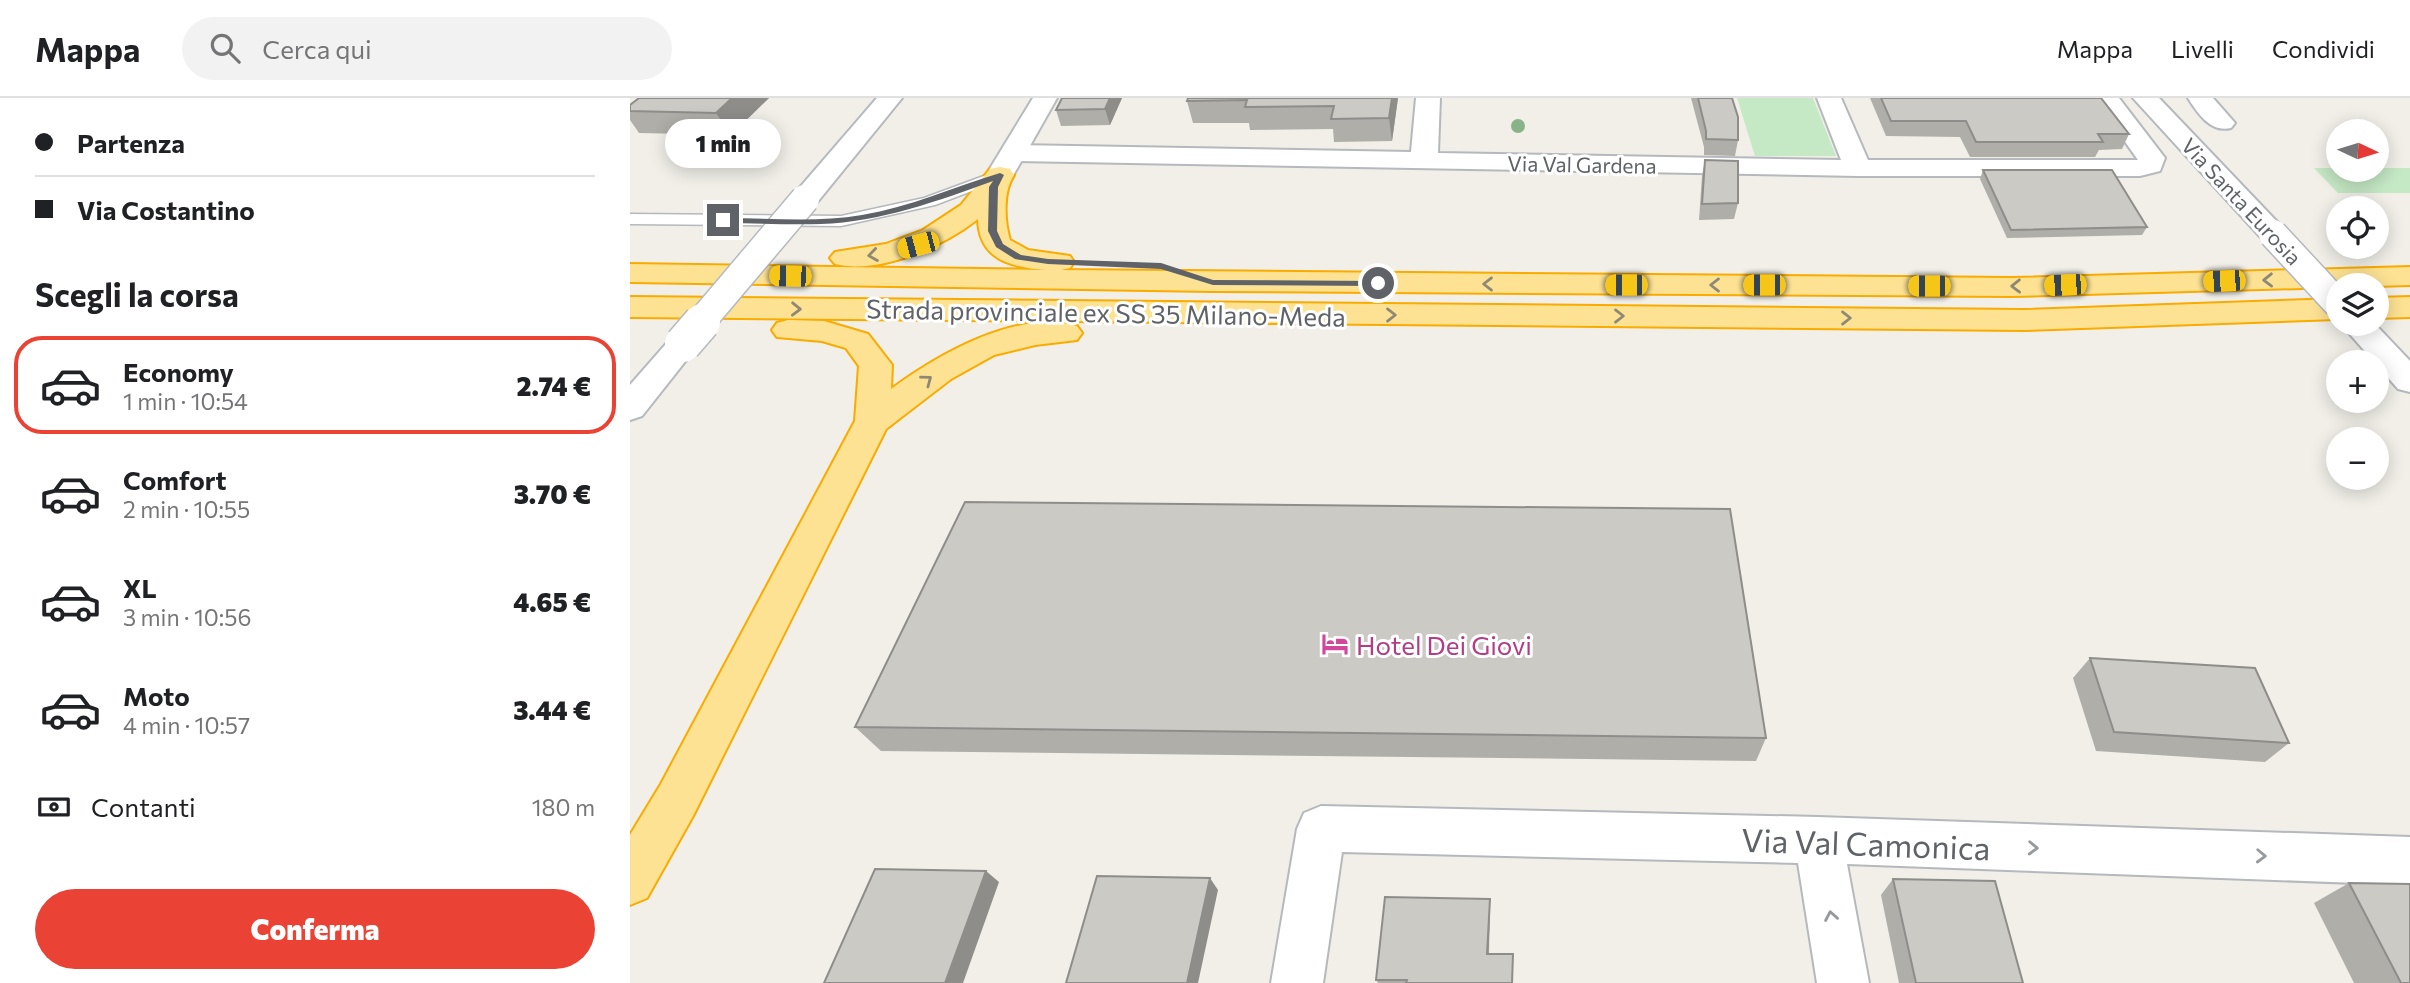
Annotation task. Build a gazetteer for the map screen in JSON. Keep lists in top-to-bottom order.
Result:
{
  "streets": {
    "highway": ["Strada provinciale ex SS 35 Milano-Meda"],
    "street": ["Via Val Gardena", "Via Santa Eurosia", "Via Val Camonica"]
  },
  "crossings": [
    ["Via Val Gardena", "Via Santa Eurosia"]
  ],
  "one_way": ["Via Val Camonica"],
  "places": {
    "hotel": ["Hotel Dei Giovi"]
  },
  "north": "right",
  "page": {
    "header": "Mappa",
    "search": "Cerca qui",
    "nav": ["Mappa", "Livelli", "Condividi"],
    "banner": ["Partenza", "Via Costantino"],
    "map_buttons": ["+", "−"],
    "bubble": "1 min",
    "heading": "Scegli la corsa",
    "list": [
      {
        "name": "Economy",
        "note": "1 min · 10:54",
        "value": "2.74 €"
      },
      {
        "name": "Comfort",
        "note": "2 min · 10:55",
        "value": "3.70 €"
      },
      {
        "name": "XL",
        "note": "3 min · 10:56",
        "value": "4.65 €"
      },
      {
        "name": "Moto",
        "note": "4 min · 10:57",
        "value": "3.44 €"
      }
    ],
    "pay": ["Contanti", "180 m"],
    "buttons": "Conferma"
  }
}
